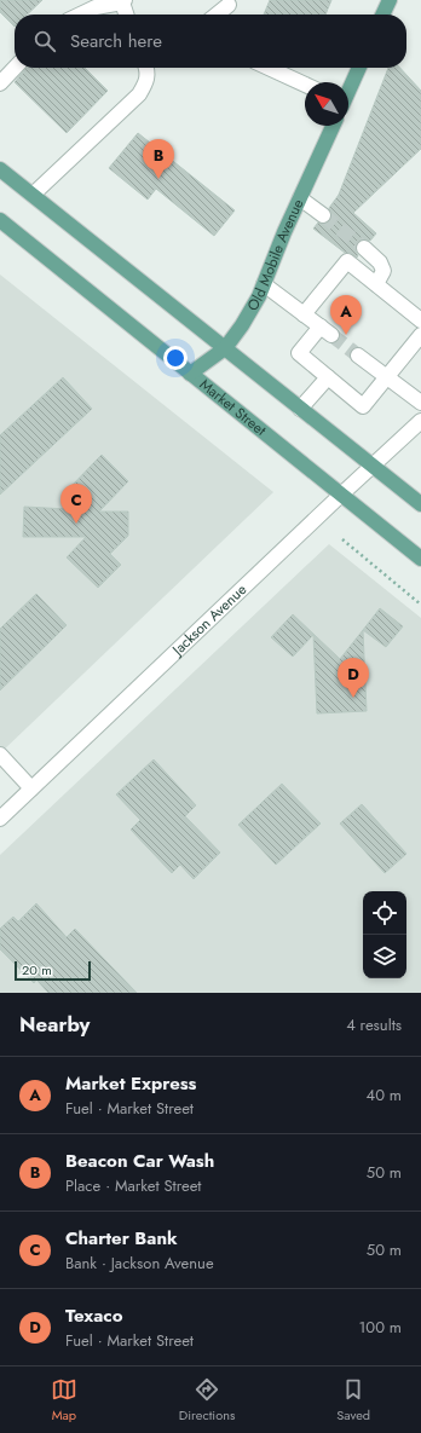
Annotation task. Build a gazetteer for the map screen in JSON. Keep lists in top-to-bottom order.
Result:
{
  "streets": {
    "main road": ["Old Mobile Avenue", "Market Street"],
    "street": ["Jackson Avenue"]
  },
  "crossings": [
    ["Old Mobile Avenue", "Market Street"],
    ["Market Street", "Jackson Avenue"]
  ],
  "scale_bar": "20 m",
  "north": "top left",
  "page": {
    "search": "Search here",
    "pins": [
      "B",
      "A",
      "C",
      "D"
    ],
    "scale": "20 m",
    "heading": ["Nearby", "4 results"],
    "list": [
      {
        "mark": "A",
        "name": "Market Express",
        "note": "Fuel · Market Street",
        "value": "40 m"
      },
      {
        "mark": "B",
        "name": "Beacon Car Wash",
        "note": "Place · Market Street",
        "value": "50 m"
      },
      {
        "mark": "C",
        "name": "Charter Bank",
        "note": "Bank · Jackson Avenue",
        "value": "50 m"
      },
      {
        "mark": "D",
        "name": "Texaco",
        "note": "Fuel · Market Street",
        "value": "100 m"
      }
    ],
    "nav": ["Map", "Directions", "Saved"]
  }
}
